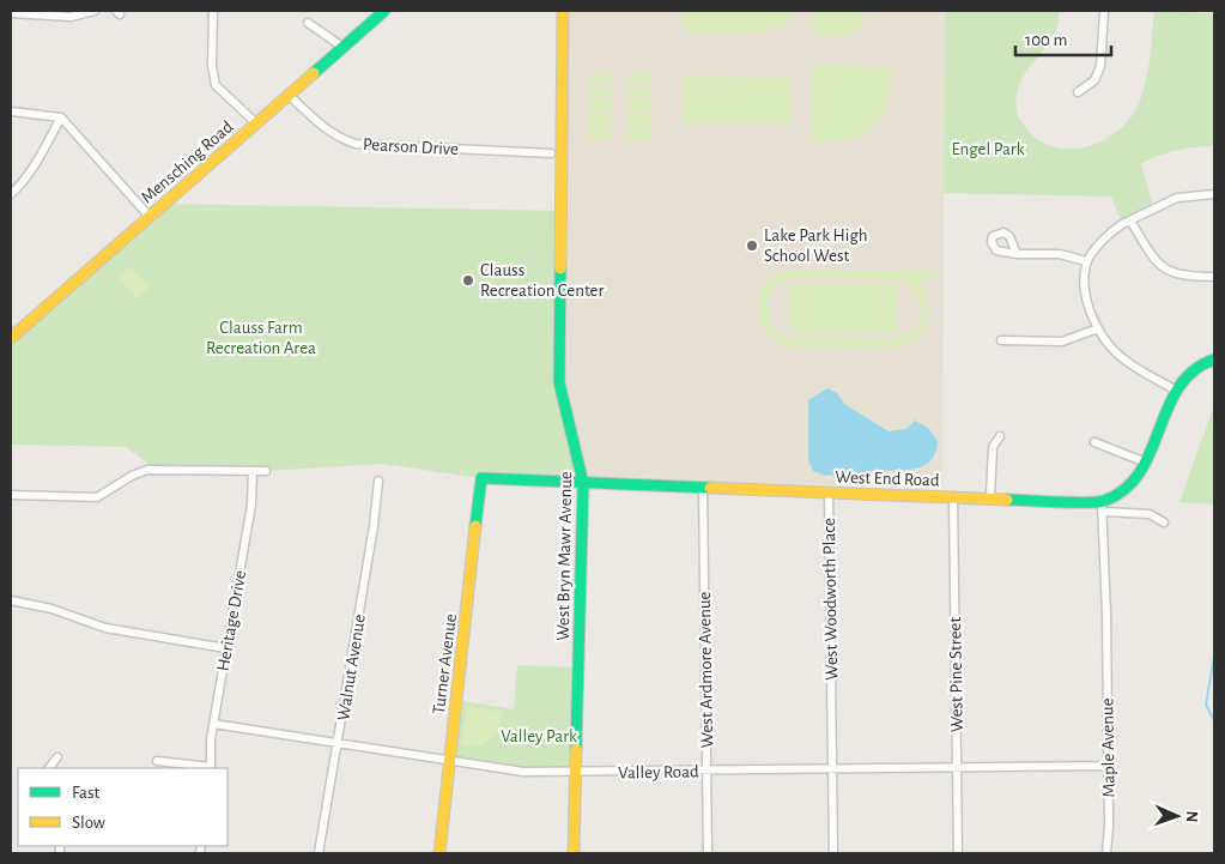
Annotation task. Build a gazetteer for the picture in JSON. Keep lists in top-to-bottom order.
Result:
{
  "streets": {
    "street": [
      "Pearson Drive",
      "Mensching Road",
      "West End Road",
      "West Bryn Mawr Avenue",
      "West Woodworth Place",
      "Heritage Drive",
      "Turner Avenue",
      "Walnut Avenue",
      "West Ardmore Avenue",
      "West Pine Street",
      "Maple Avenue",
      "Valley Road"
    ]
  },
  "crossings": [
    ["Pearson Drive", "Mensching Road"],
    ["West End Road", "West Bryn Mawr Avenue"],
    ["West End Road", "West Woodworth Place"],
    ["West End Road", "Turner Avenue"],
    ["West End Road", "West Ardmore Avenue"],
    ["West End Road", "West Pine Street"],
    ["West End Road", "Maple Avenue"],
    ["West Bryn Mawr Avenue", "Valley Road"],
    ["West Woodworth Place", "Valley Road"],
    ["Heritage Drive", "Valley Road"],
    ["Turner Avenue", "Valley Road"],
    ["Walnut Avenue", "Valley Road"],
    ["West Ardmore Avenue", "Valley Road"],
    ["West Pine Street", "Valley Road"],
    ["Maple Avenue", "Valley Road"]
  ],
  "parks": ["Engel Park", "Clauss Farm Recreation Area", "Valley Park"],
  "places": ["Lake Park High School West", "Clauss Recreation Center"],
  "legend": ["Fast", "Slow"],
  "scale_bar": "100 m",
  "north": "right"
}
